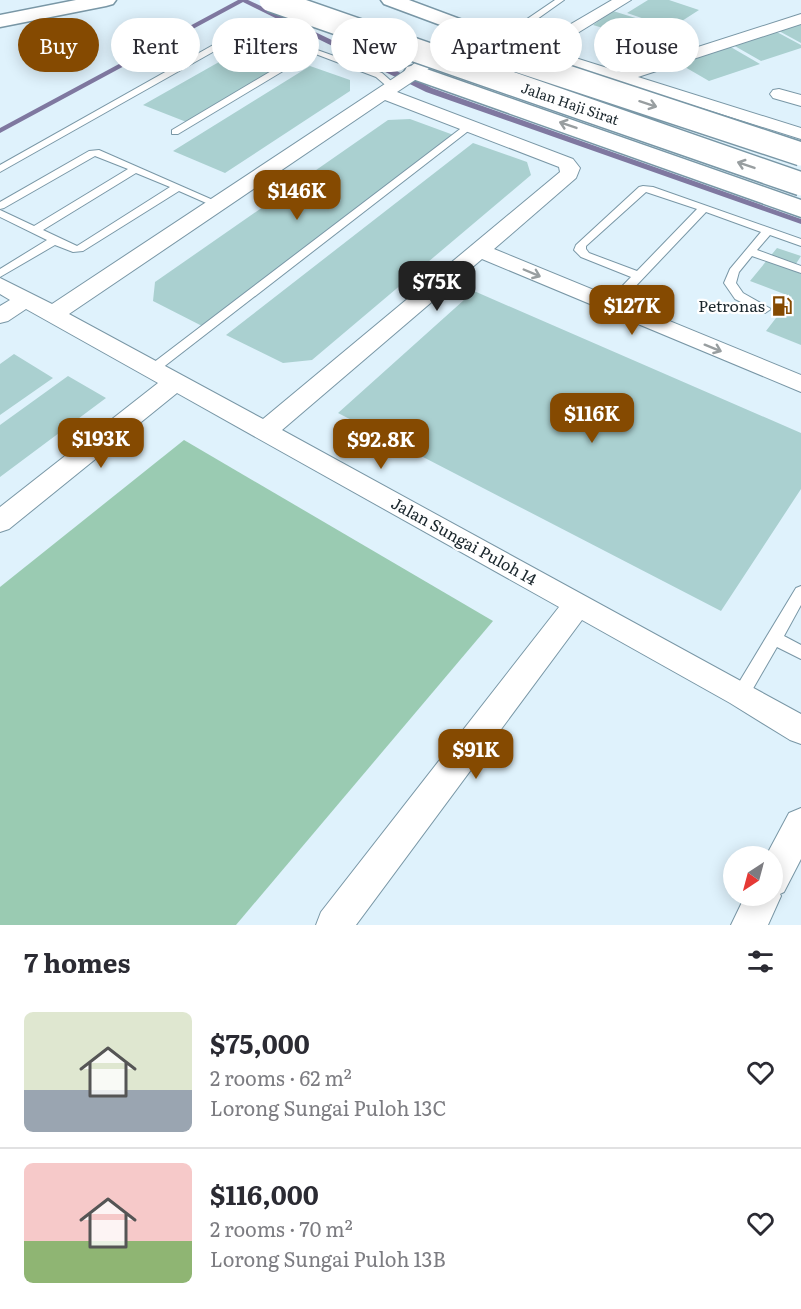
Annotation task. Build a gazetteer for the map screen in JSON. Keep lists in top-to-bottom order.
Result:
{
  "streets": {
    "main road": ["Jalan Haji Sirat"],
    "street": ["Jalan Sungai Puloh 14"]
  },
  "places": {
    "fuel station": ["Petronas"]
  },
  "north": "bottom left",
  "page": {
    "chip": [
      "Buy",
      "Rent",
      "Filters",
      "New",
      "Apartment",
      "House"
    ],
    "price": [
      "$146K",
      "$75K",
      "$127K",
      "$116K",
      "$193K",
      "$92.8K",
      "$91K"
    ],
    "heading": "7 homes",
    "list": [
      {
        "name": "$75,000",
        "note": "2 rooms · 62 m² · Lorong Sungai Puloh 13C"
      },
      {
        "name": "$116,000",
        "note": "2 rooms · 70 m² · Lorong Sungai Puloh 13B"
      }
    ]
  }
}
